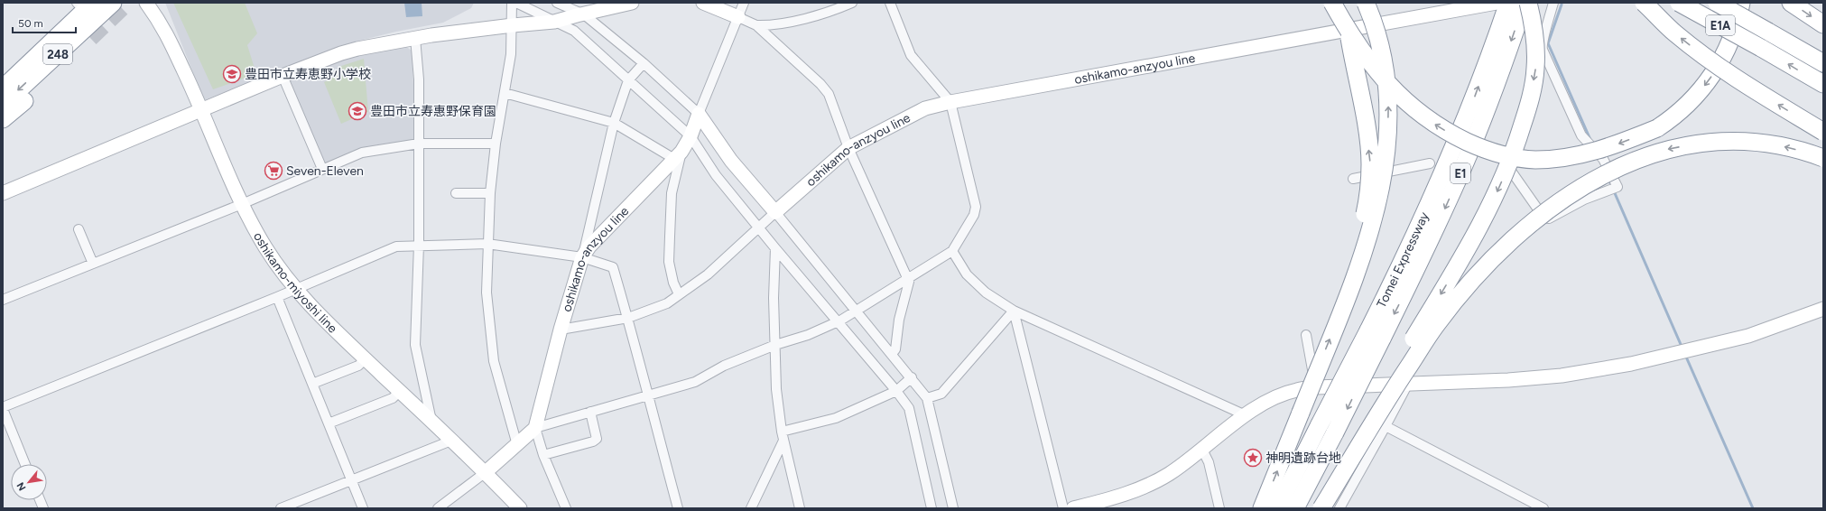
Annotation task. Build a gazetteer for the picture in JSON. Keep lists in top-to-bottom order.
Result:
{
  "streets": {
    "highway": [
      "E1A",
      "248",
      "E1",
      "Tomei Expressway"
    ],
    "main road": ["oshikamo-anzyou line", "oshikamo-miyoshi line"]
  },
  "places": {
    "school or university": ["豊田市立寿恵野小学校", "豊田市立寿惠野保育園"],
    "supermarket": ["Seven-Eleven"],
    "place": ["神明遺跡台地"]
  },
  "scale_bar": "50 m",
  "north": "bottom left"
}
